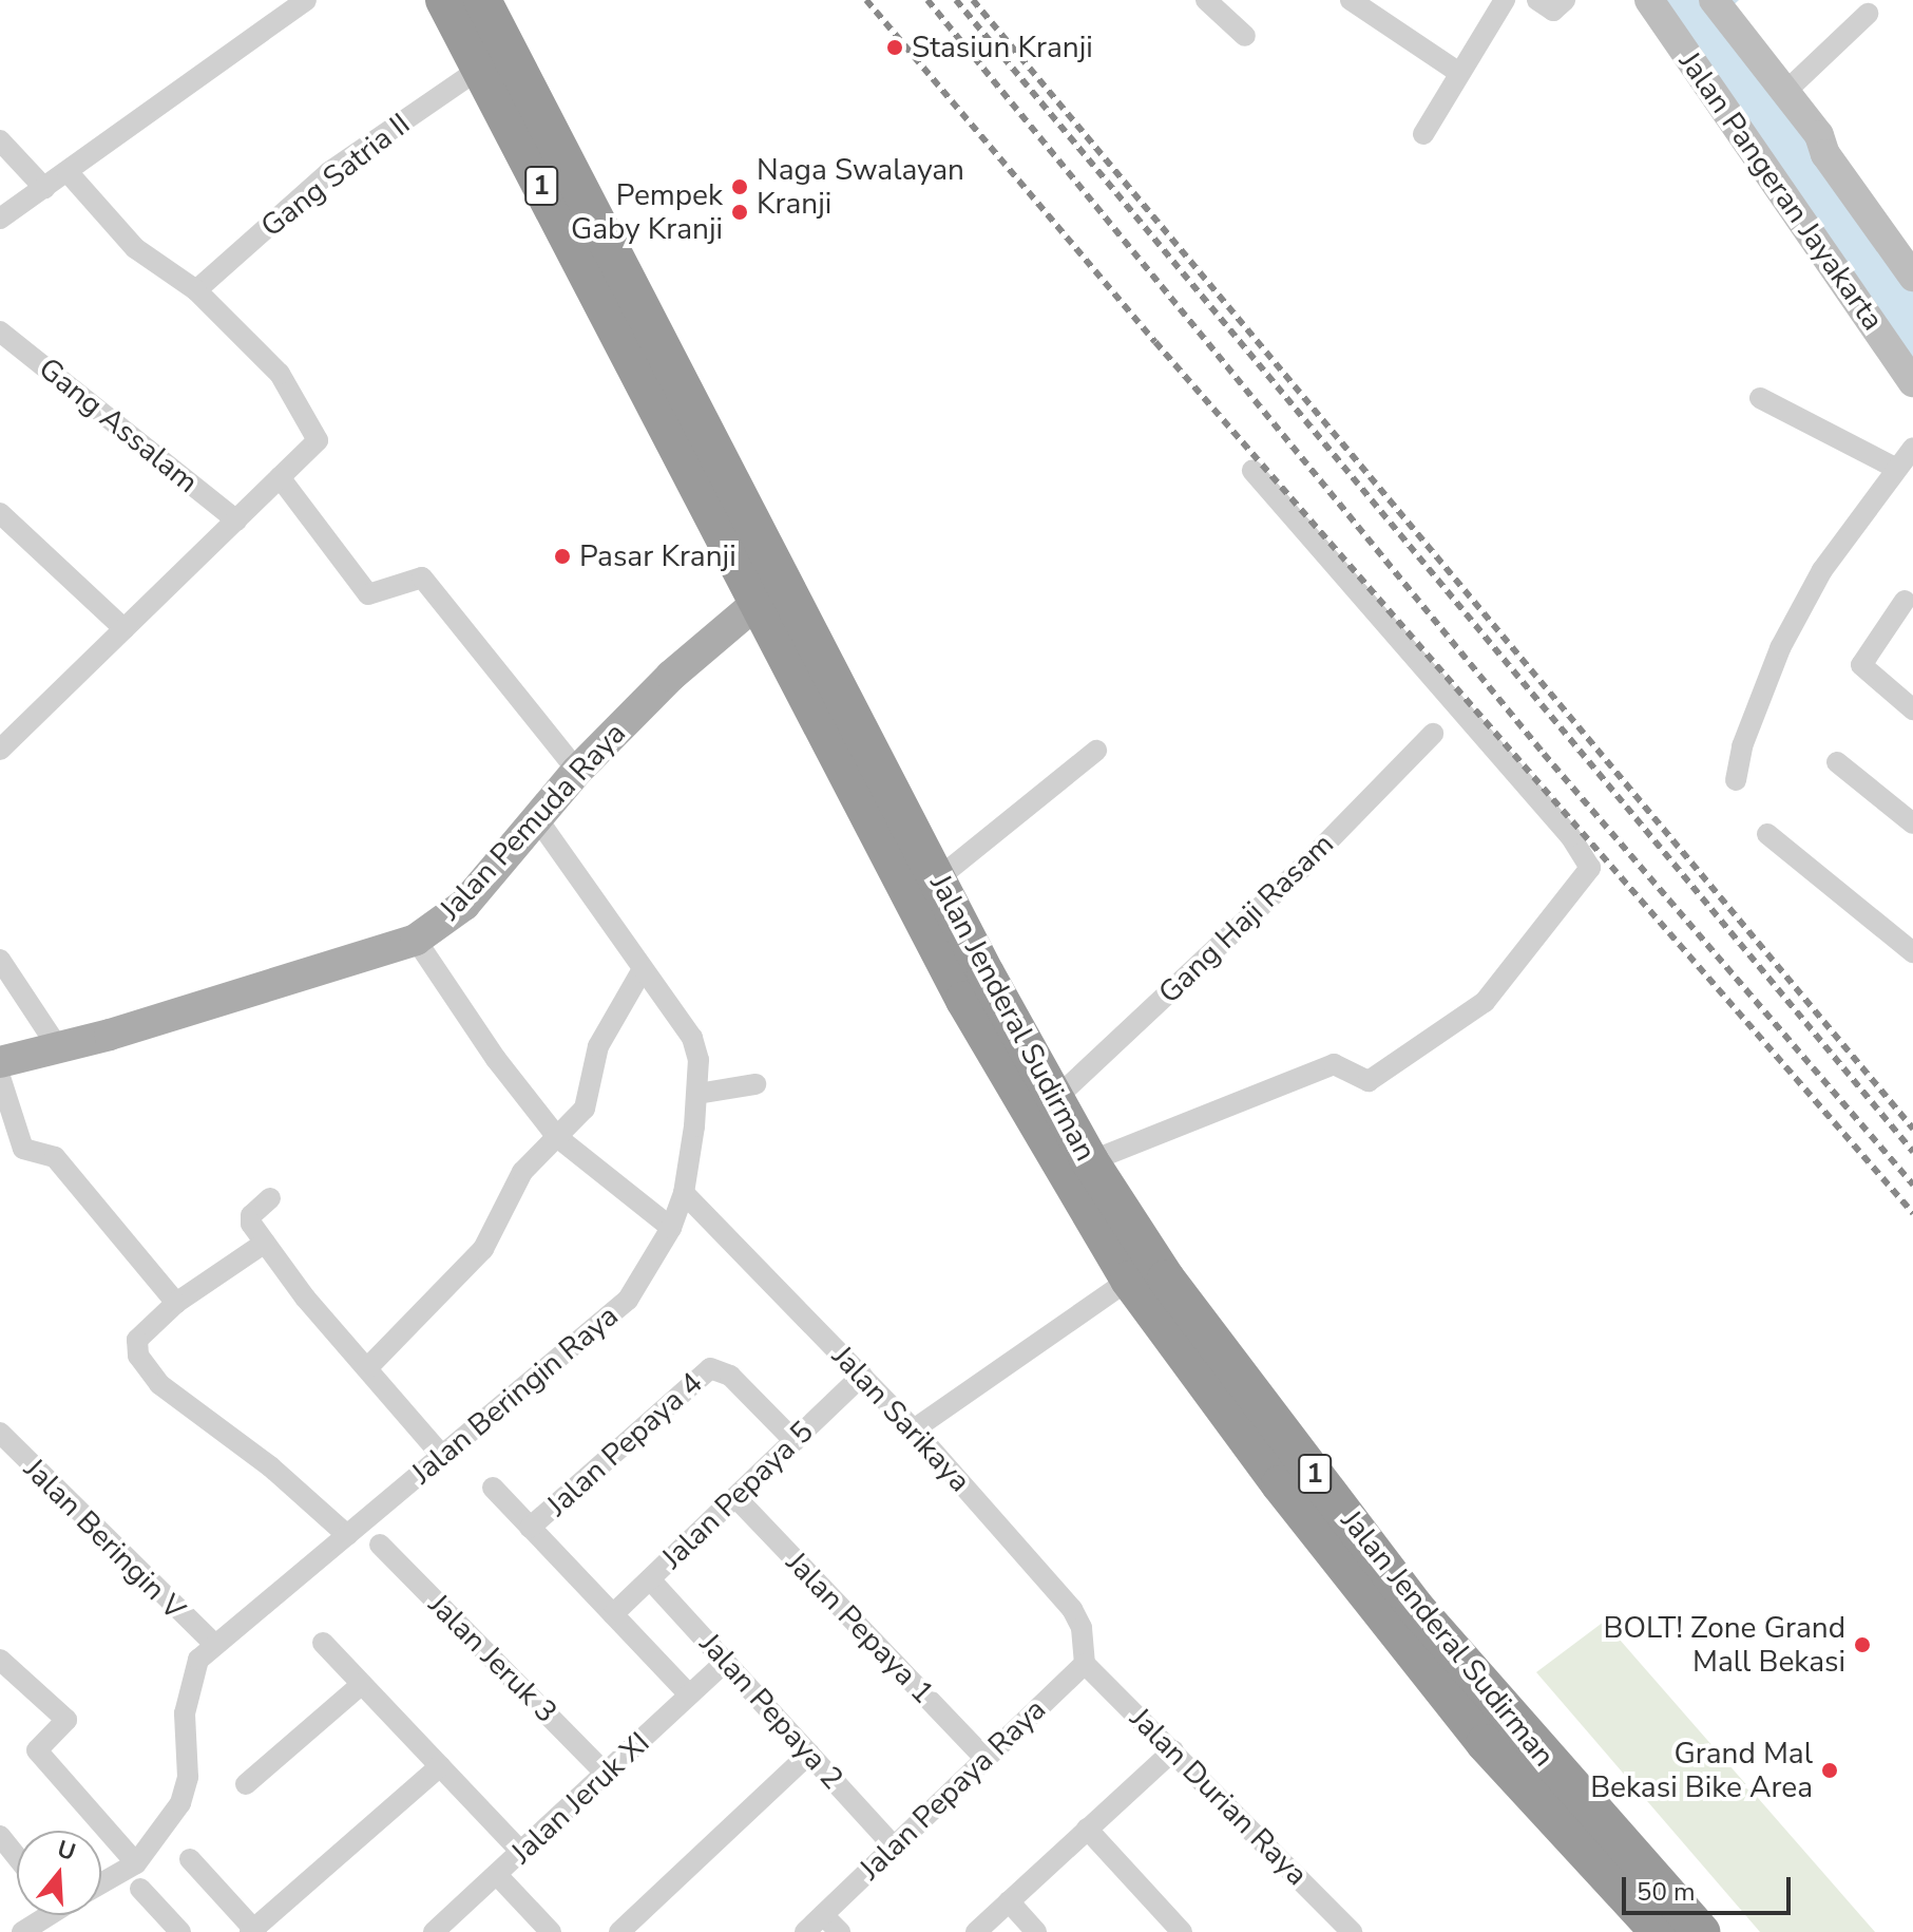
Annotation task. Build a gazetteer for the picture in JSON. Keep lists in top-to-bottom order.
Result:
{
  "streets": {
    "highway": ["1", "Jalan Jenderal Sudirman"],
    "main road": ["Jalan Pemuda Raya"],
    "street": [
      "Gang Satria II",
      "Jalan Pangeran Jayakarta",
      "Gang Assalam",
      "Gang Haji Rasam",
      "Jalan Beringin Raya",
      "Jalan Sarikaya",
      "Jalan Pepaya 4",
      "Jalan Pepaya 5",
      "Jalan Beringin V",
      "Jalan Pepaya 1",
      "Jalan Jeruk 3",
      "Jalan Pepaya 2",
      "Jalan Pepaya Raya",
      "Jalan Durian Raya",
      "Jalan Jeruk XI"
    ]
  },
  "crossings": [
    ["Gang Satria II", "Jalan Jenderal Sudirman"],
    ["Jalan Pemuda Raya", "Jalan Jenderal Sudirman"],
    ["Jalan Pemuda Raya", "Jalan Beringin Raya"],
    ["Gang Haji Rasam", "Jalan Jenderal Sudirman"],
    ["Jalan Beringin Raya", "Jalan Sarikaya"],
    ["Jalan Beringin Raya", "Jalan Beringin V"],
    ["Jalan Sarikaya", "Jalan Pepaya 5"],
    ["Jalan Sarikaya", "Jalan Pepaya Raya"],
    ["Jalan Sarikaya", "Jalan Durian Raya"],
    ["Jalan Pepaya 4", "Jalan Pepaya 5"],
    ["Jalan Pepaya 5", "Jalan Pepaya 1"],
    ["Jalan Pepaya 5", "Jalan Pepaya 2"],
    ["Jalan Pepaya 1", "Jalan Pepaya Raya"],
    ["Jalan Jeruk 3", "Jalan Jeruk XI"],
    ["Jalan Pepaya 2", "Jalan Pepaya Raya"],
    ["Jalan Pepaya 2", "Jalan Jeruk XI"],
    ["Jalan Pepaya Raya", "Jalan Durian Raya"]
  ],
  "places": [
    "Stasiun Kranji",
    "Naga Swalayan Kranji",
    "Pempek Gaby Kranji",
    "Pasar Kranji",
    "BOLT! Zone Grand Mall Bekasi",
    "Grand Mal Bekasi Bike Area"
  ],
  "scale_bar": "50 m",
  "north": "top"
}
